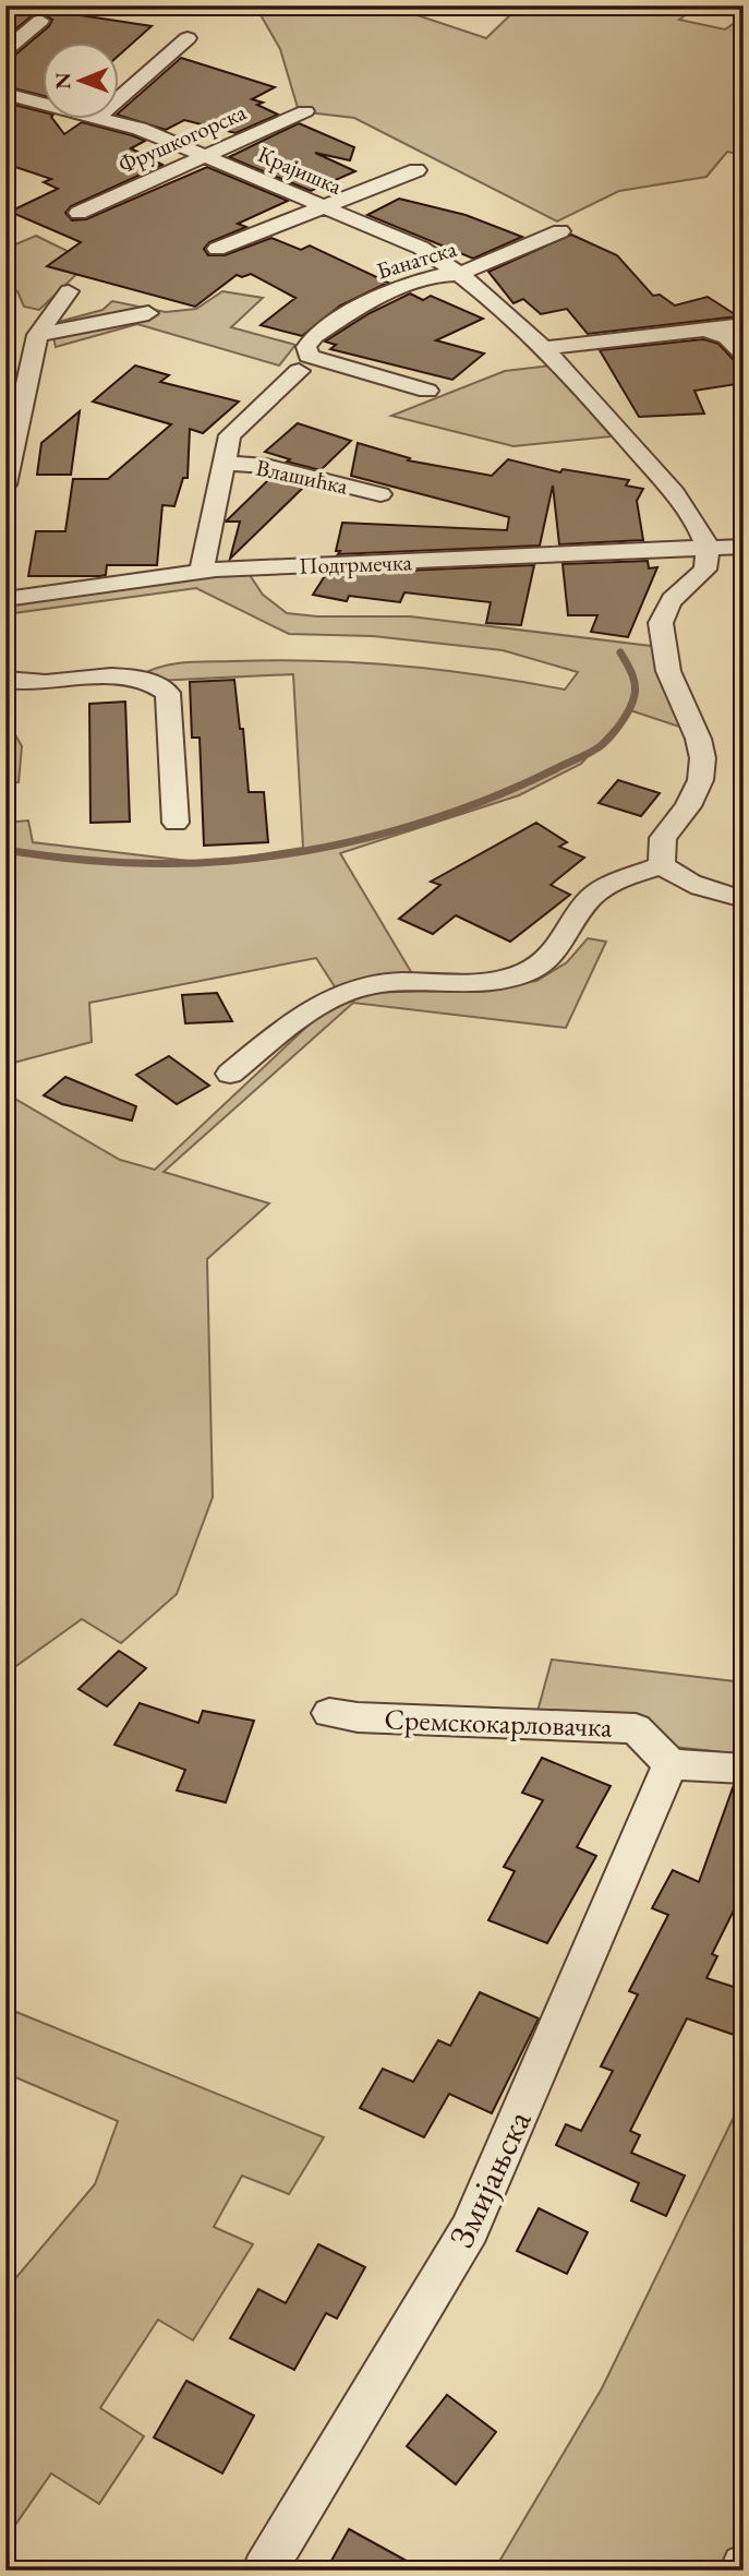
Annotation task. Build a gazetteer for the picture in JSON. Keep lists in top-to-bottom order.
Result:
{
  "streets": {
    "street": [
      "Фрушкогорска",
      "Крајишка",
      "Банатска",
      "Влашићка",
      "Подгрмечка",
      "Сремскокарловачка",
      "Змијањска"
    ]
  },
  "crossings": [
    ["Фрушкогорска", "Крајишка"],
    ["Крајишка", "Банатска"],
    ["Крајишка", "Подгрмечка"],
    ["Банатска", "Влашићка"],
    ["Влашићка", "Подгрмечка"],
    ["Сремскокарловачка", "Змијањска"]
  ],
  "north": "left"
}
